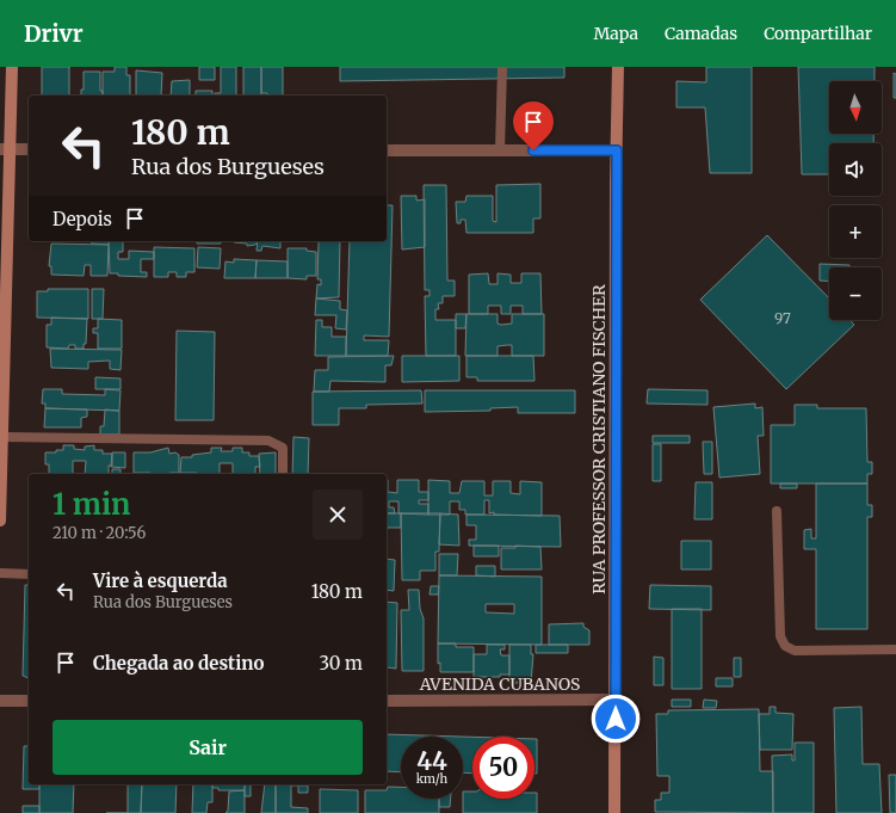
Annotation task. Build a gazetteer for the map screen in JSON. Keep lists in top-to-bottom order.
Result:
{
  "streets": {
    "main road": ["RUA PROFESSOR CRISTIANO FISCHER"],
    "street": ["AVENIDA CUBANOS"]
  },
  "crossings": [
    ["RUA PROFESSOR CRISTIANO FISCHER", "AVENIDA CUBANOS"]
  ],
  "house_numbers": ["97"],
  "north": "bottom",
  "page": {
    "header": "Drivr",
    "nav": ["Mapa", "Camadas", "Compartilhar"],
    "map_buttons": ["+", "−"],
    "turn": ["180 m", "Rua dos Burgueses"],
    "then": "Depois",
    "heading": ["1 min", "210 m · 20:56"],
    "list": [
      {
        "name": "Vire à esquerda",
        "note": "Rua dos Burgueses",
        "value": "180 m"
      },
      {
        "name": "Chegada ao destino",
        "value": "30 m"
      }
    ],
    "buttons": "Sair",
    "speed": "44 km/h",
    "limit": "50"
  }
}
